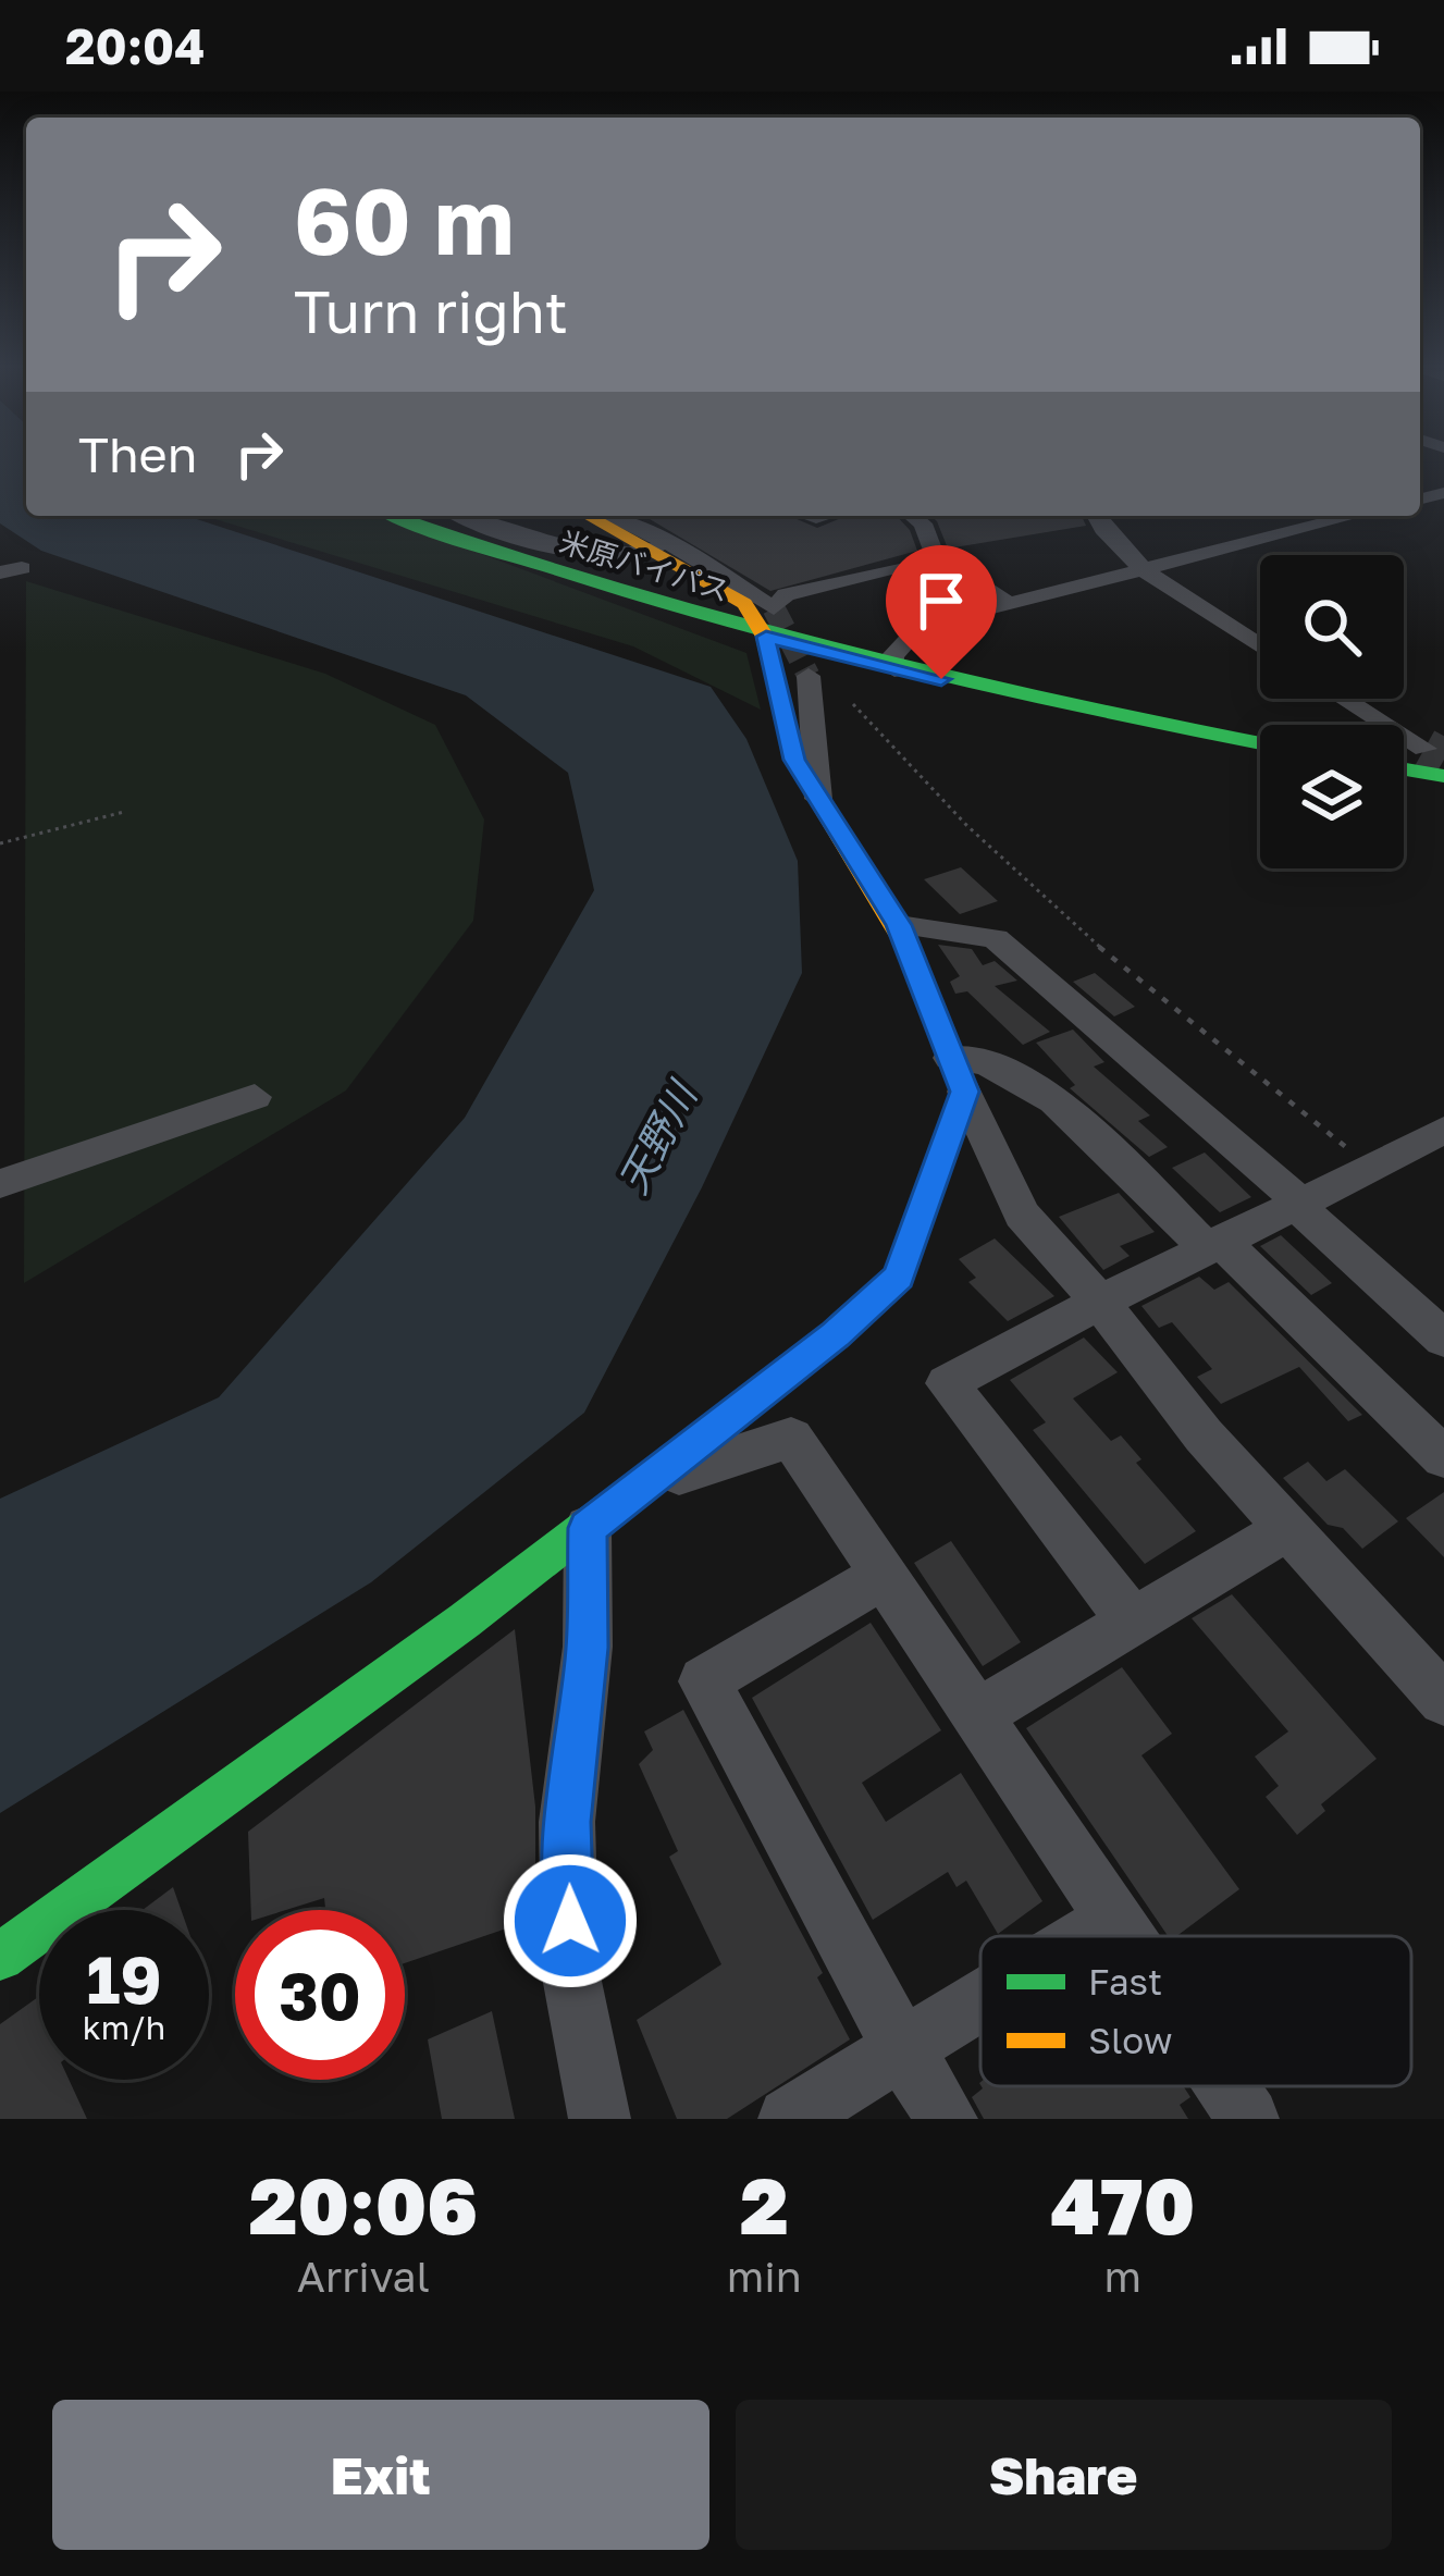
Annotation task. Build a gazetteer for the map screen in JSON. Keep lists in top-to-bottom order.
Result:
{
  "streets": {
    "main road": ["米原バイパス"]
  },
  "water": ["天野川"],
  "legend": ["Fast", "Slow"],
  "page": {
    "status": "20:04",
    "turn": ["60 m", "Turn right"],
    "then": "Then",
    "speed": "19 km/h",
    "limit": "30",
    "eta": [
      "20:06",
      "Arrival",
      "2",
      "min",
      "470",
      "m"
    ],
    "buttons": ["Exit", "Share"]
  }
}
